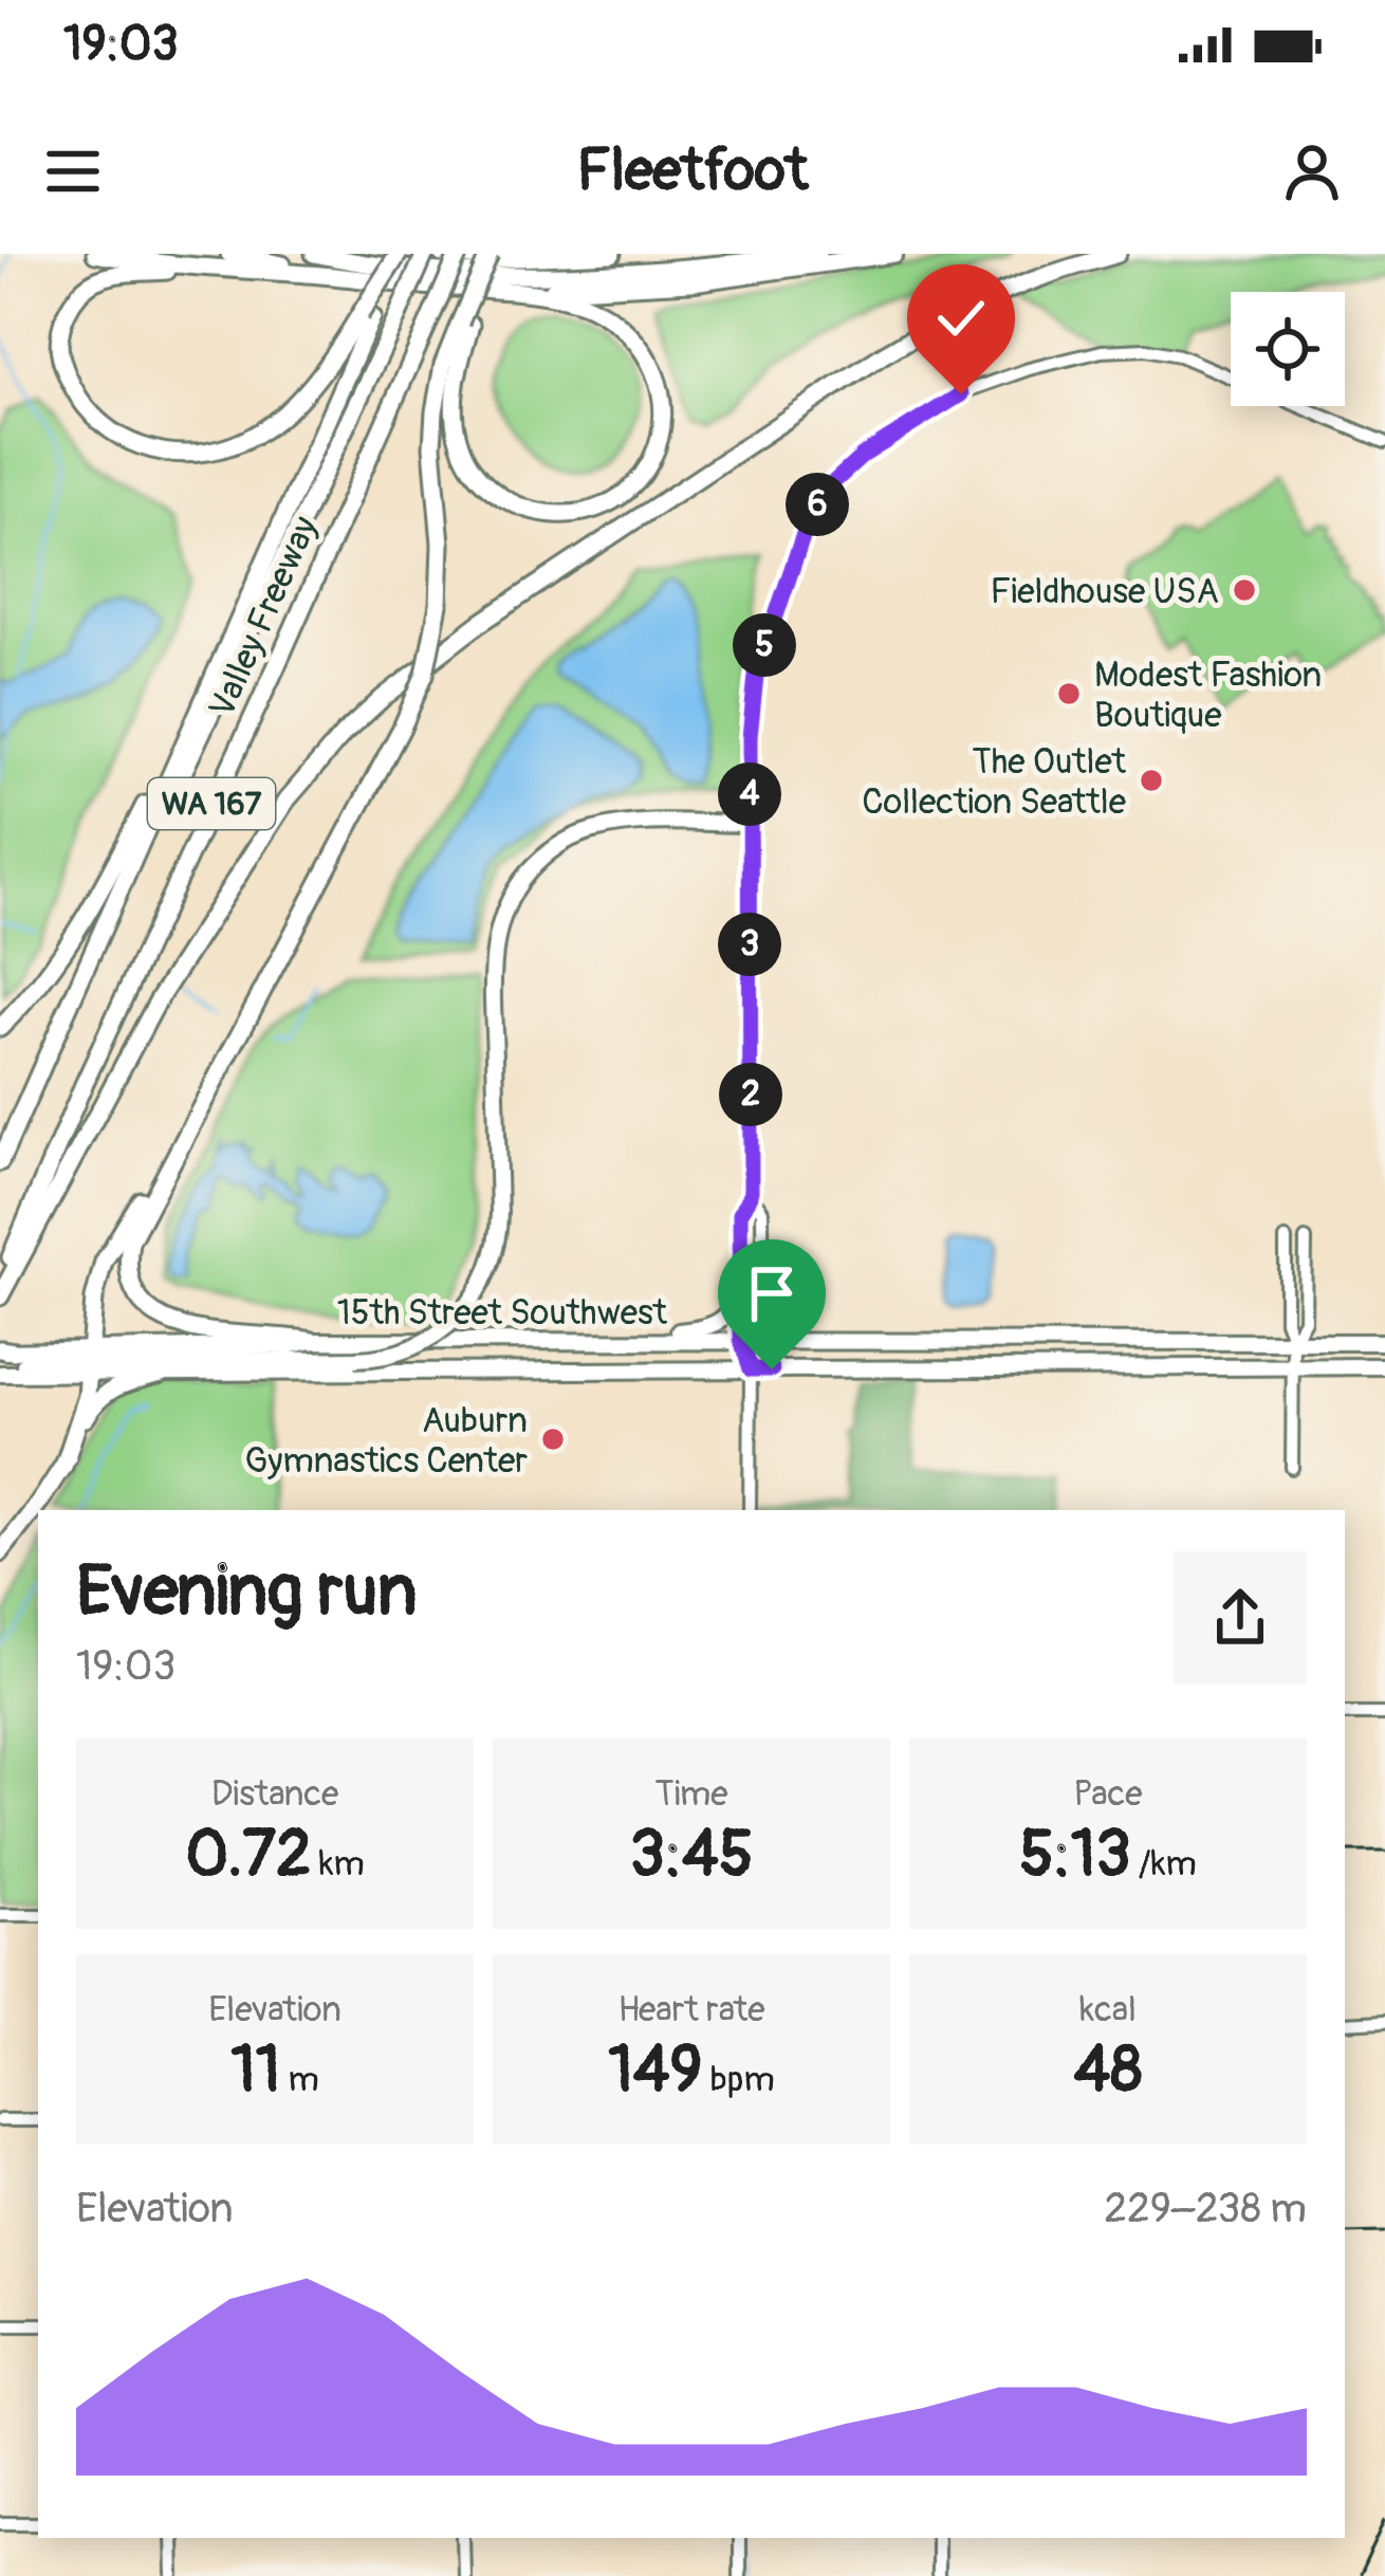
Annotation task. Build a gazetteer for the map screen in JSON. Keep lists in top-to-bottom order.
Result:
{
  "streets": {
    "highway": ["Valley Freeway", "WA 167"],
    "main road": ["15th Street Southwest"]
  },
  "places": [
    "Fieldhouse USA",
    "Modest Fashion Boutique",
    "The Outlet Collection Seattle",
    "Auburn Gymnastics Center"
  ],
  "page": {
    "status": "19:03",
    "header": "Fleetfoot",
    "pins": [
      "6",
      "5",
      "4",
      "3",
      "2"
    ],
    "heading": ["Evening run", "19:03"],
    "stats": [
      ["Distance", "0.72 km"],
      ["Time", "3:45"],
      ["Pace", "5:13 /km"],
      ["Elevation", "11 m"],
      ["Heart rate", "149 bpm"],
      ["kcal", "48"]
    ],
    "chart": ["Elevation", "229–238 m"]
  }
}
